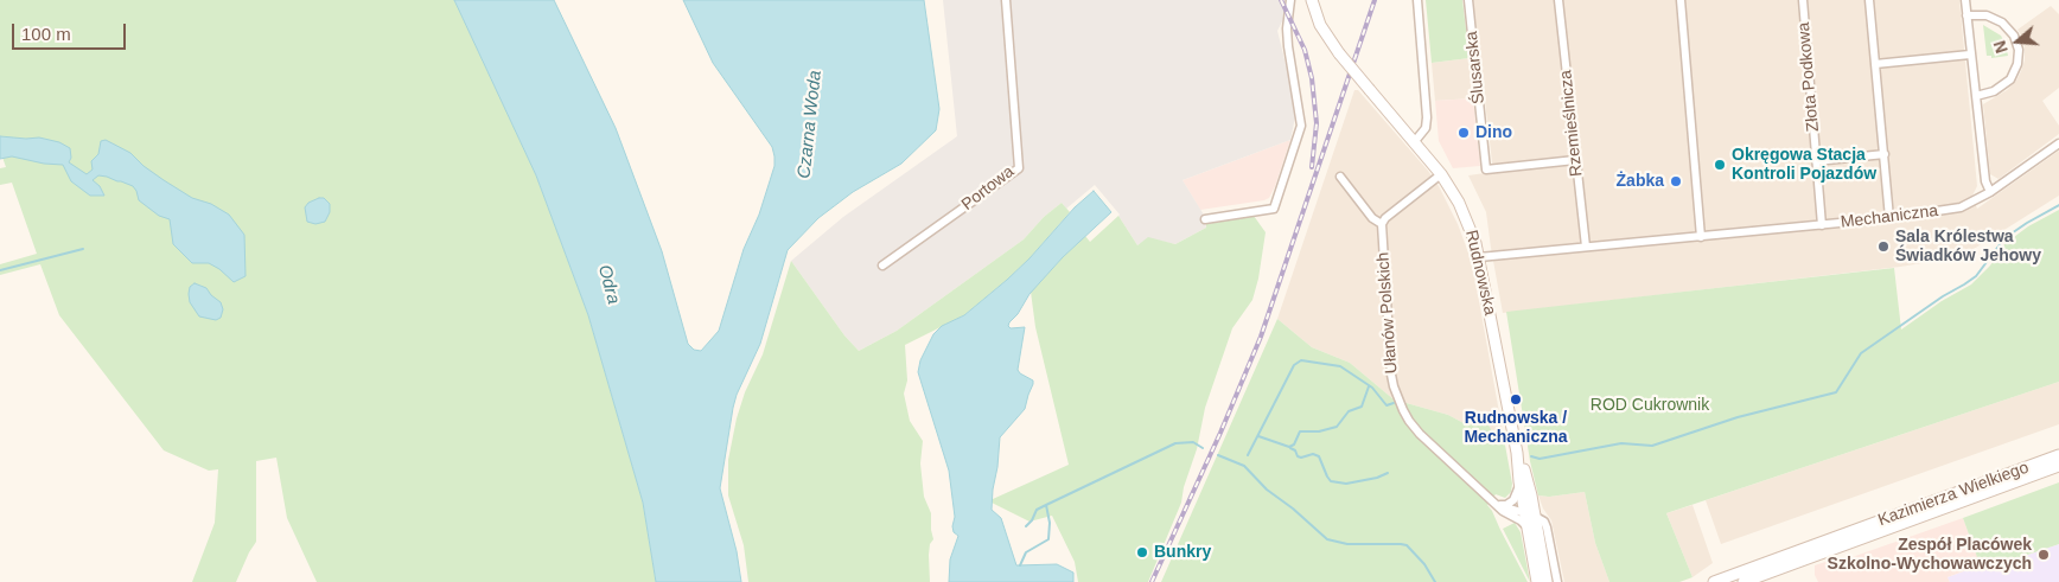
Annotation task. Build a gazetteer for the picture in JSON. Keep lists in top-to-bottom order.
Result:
{
  "streets": {
    "main road": ["Rudnowska", "Kazimierza Wielkiego"],
    "street": [
      "Ślusarska",
      "Złota Podkowa",
      "Rzemieślnicza",
      "Portowa",
      "Mechaniczna",
      "Ułanów Polskich"
    ]
  },
  "crossings": [
    ["Ślusarska", "Rzemieślnicza"],
    ["Złota Podkowa", "Mechaniczna"],
    ["Rzemieślnicza", "Mechaniczna"],
    ["Mechaniczna", "Rudnowska"],
    ["Rudnowska", "Ułanów Polskich"]
  ],
  "water": ["Czarna Woda", "Odra"],
  "parks": ["ROD Cukrownik"],
  "places": [
    "Dino",
    "Okręgowa Stacja Kontroli Pojazdów",
    "Żabka",
    "Sala Królestwa Świadków Jehowy",
    "Rudnowska / Mechaniczna",
    "Bunkry",
    "Zespół Placówek Szkolno-Wychowawczych"
  ],
  "scale_bar": "100 m",
  "north": "left"
}
